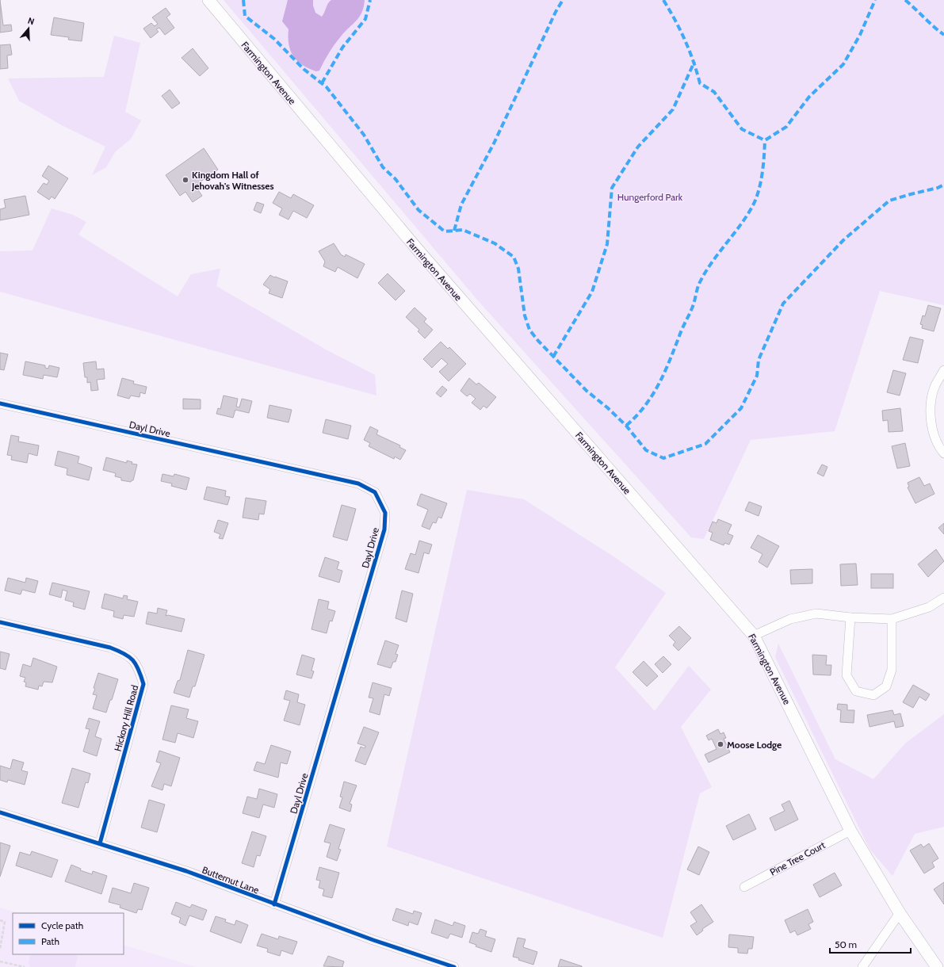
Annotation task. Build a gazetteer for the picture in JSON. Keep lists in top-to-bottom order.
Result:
{
  "streets": {
    "main road": ["Farmington Avenue"],
    "street": [
      "Dayl Drive",
      "Hickory Hill Road",
      "Pine Tree Court",
      "Butternut Lane"
    ]
  },
  "crossings": [
    ["Farmington Avenue", "Pine Tree Court"],
    ["Dayl Drive", "Butternut Lane"],
    ["Hickory Hill Road", "Butternut Lane"]
  ],
  "parks": ["Hungerford Park"],
  "places": ["Kingdom Hall of Jehovah's Witnesses", "Moose Lodge"],
  "legend": ["Cycle path", "Path"],
  "scale_bar": "50 m",
  "north": "top"
}
